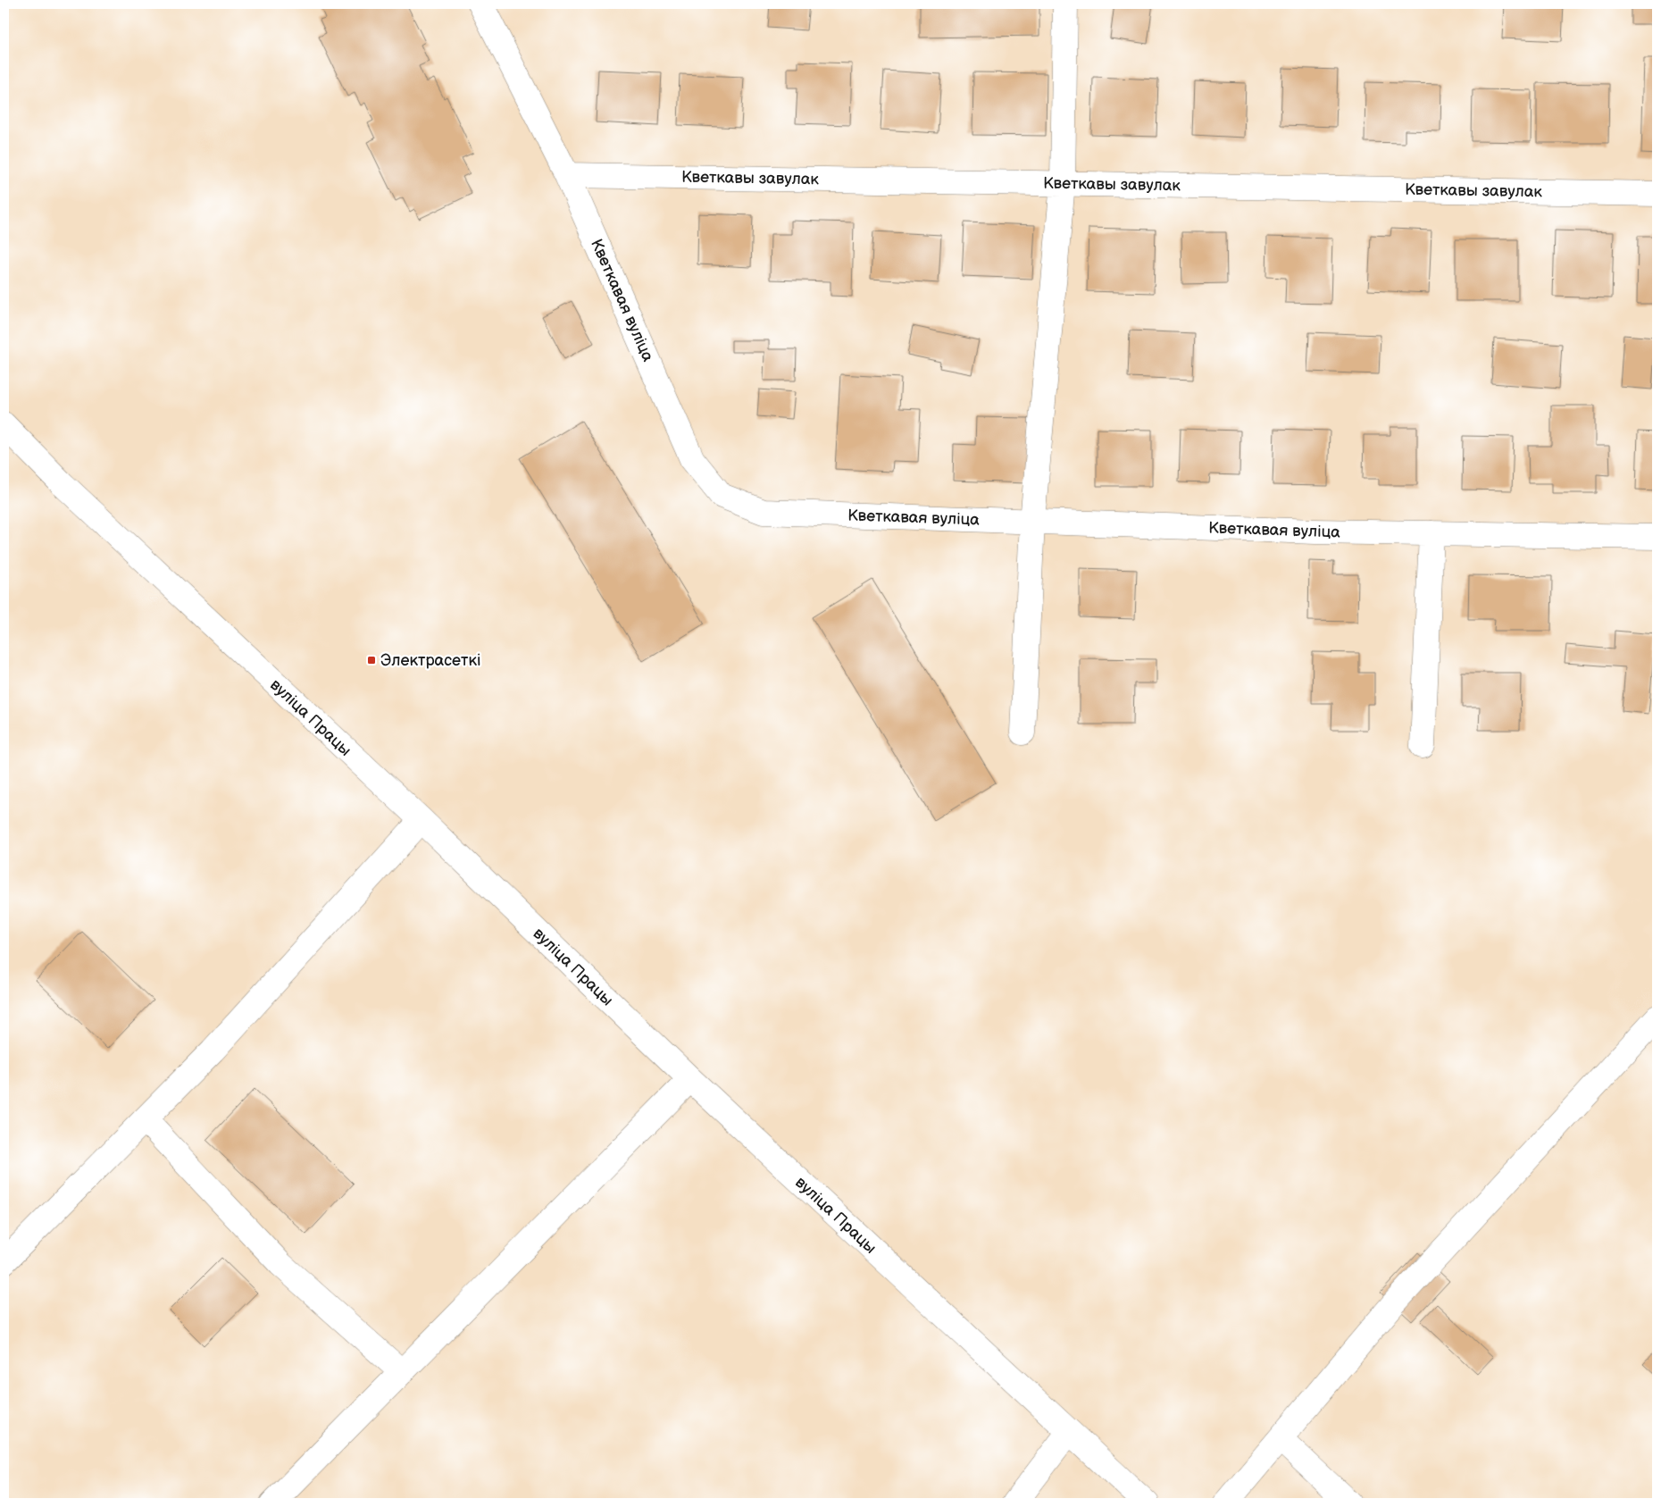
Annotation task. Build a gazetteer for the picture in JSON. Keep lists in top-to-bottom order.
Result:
{
  "streets": {
    "street": ["Кветкавы завулак", "Кветкавая вуліца", "вуліца Працы"]
  },
  "crossings": [
    ["Кветкавы завулак", "Кветкавая вуліца"]
  ],
  "places": {
    "transit": ["Электрасеткі"]
  }
}
